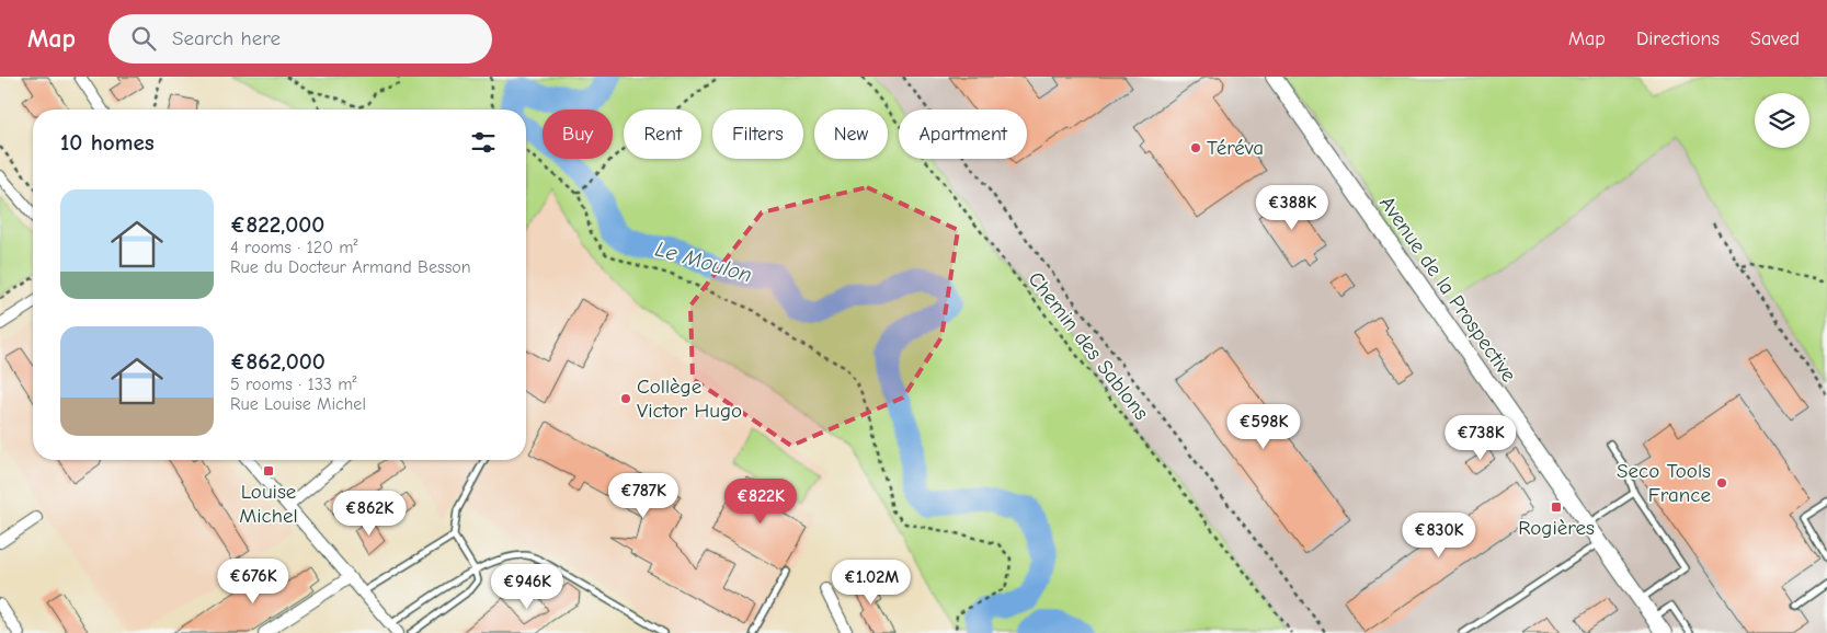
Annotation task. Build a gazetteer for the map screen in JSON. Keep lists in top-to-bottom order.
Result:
{
  "streets": {
    "main road": ["Avenue de la Prospective"],
    "path": ["Chemin des Sablons"]
  },
  "water": ["Le Moulon"],
  "places": {
    "other": ["Téréva", "Collège Victor Hugo", "Seco Tools France"],
    "transit": ["Louise Michel", "Rogières"]
  },
  "page": {
    "header": "Map",
    "search": "Search here",
    "nav": ["Map", "Directions", "Saved"],
    "chip": [
      "Buy",
      "Rent",
      "Filters",
      "New",
      "Apartment"
    ],
    "heading": "10 homes",
    "list": [
      {
        "name": "€822,000",
        "note": "4 rooms · 120 m² · Rue du Docteur Armand Besson"
      },
      {
        "name": "€862,000",
        "note": "5 rooms · 133 m² · Rue Louise Michel"
      }
    ],
    "price": [
      "€388K",
      "€598K",
      "€738K",
      "€787K",
      "€822K",
      "€862K",
      "€830K",
      "€676K",
      "€1.02M",
      "€946K"
    ]
  }
}
